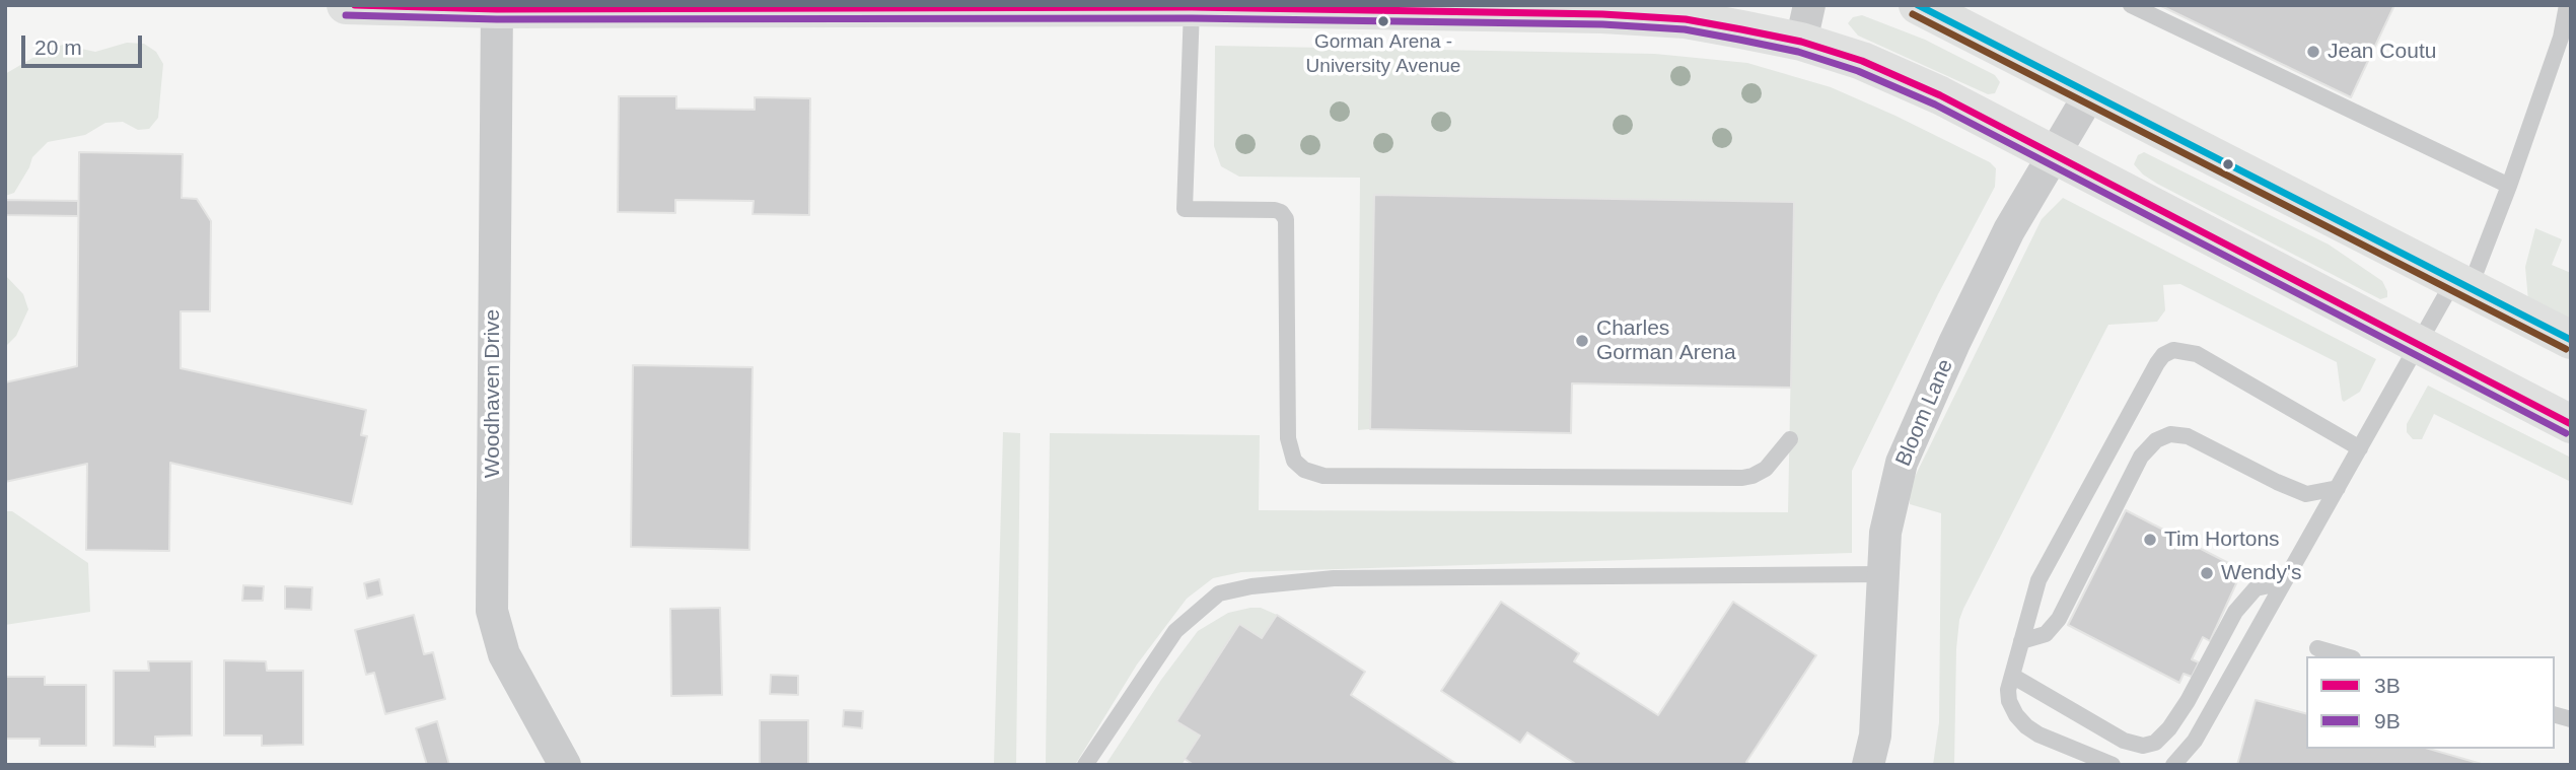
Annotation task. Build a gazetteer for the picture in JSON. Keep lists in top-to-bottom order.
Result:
{
  "streets": {
    "street": ["Woodhaven Drive", "Bloom Lane"]
  },
  "places": [
    "Gorman Arena - University Avenue",
    "Jean Coutu",
    "Charles Gorman Arena",
    "Tim Hortons",
    "Wendy's"
  ],
  "lines": ["transit line 3B", "transit line 9B"],
  "legend": ["3B", "9B"],
  "scale_bar": "20 m"
}
